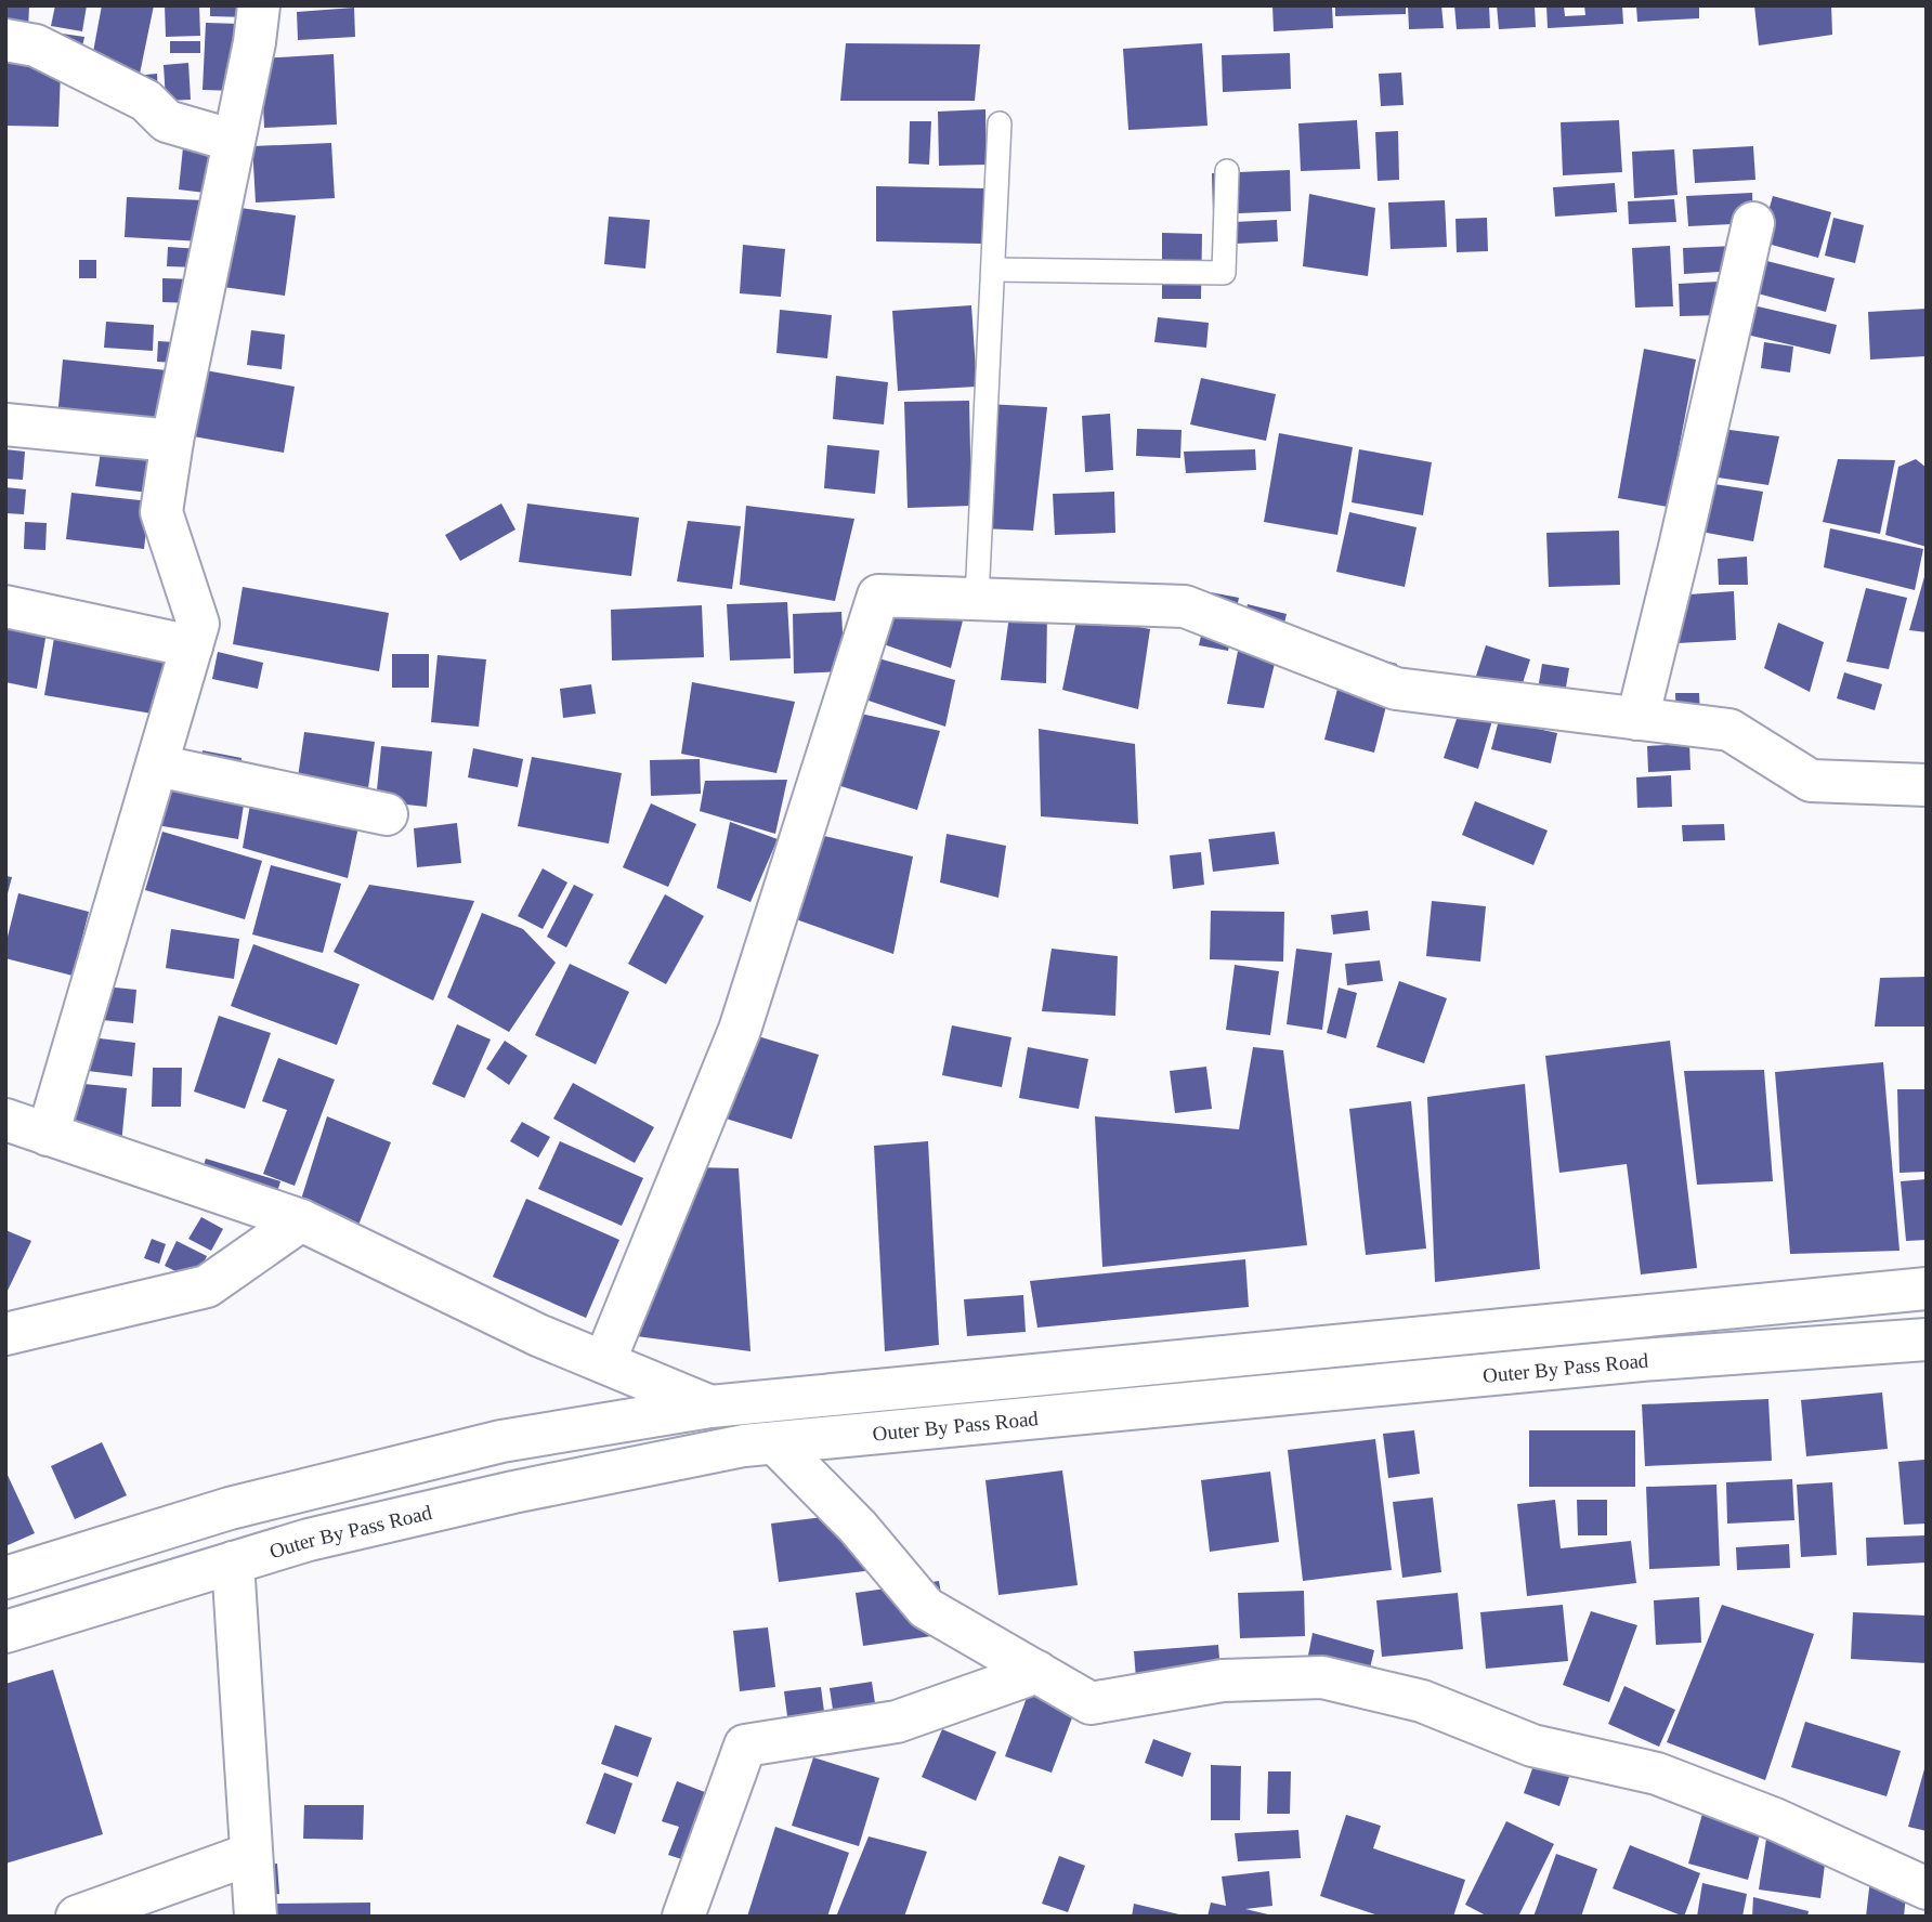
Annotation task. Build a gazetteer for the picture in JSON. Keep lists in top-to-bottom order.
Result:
{
  "streets": {
    "street": ["Outer By Pass Road"]
  }
}
